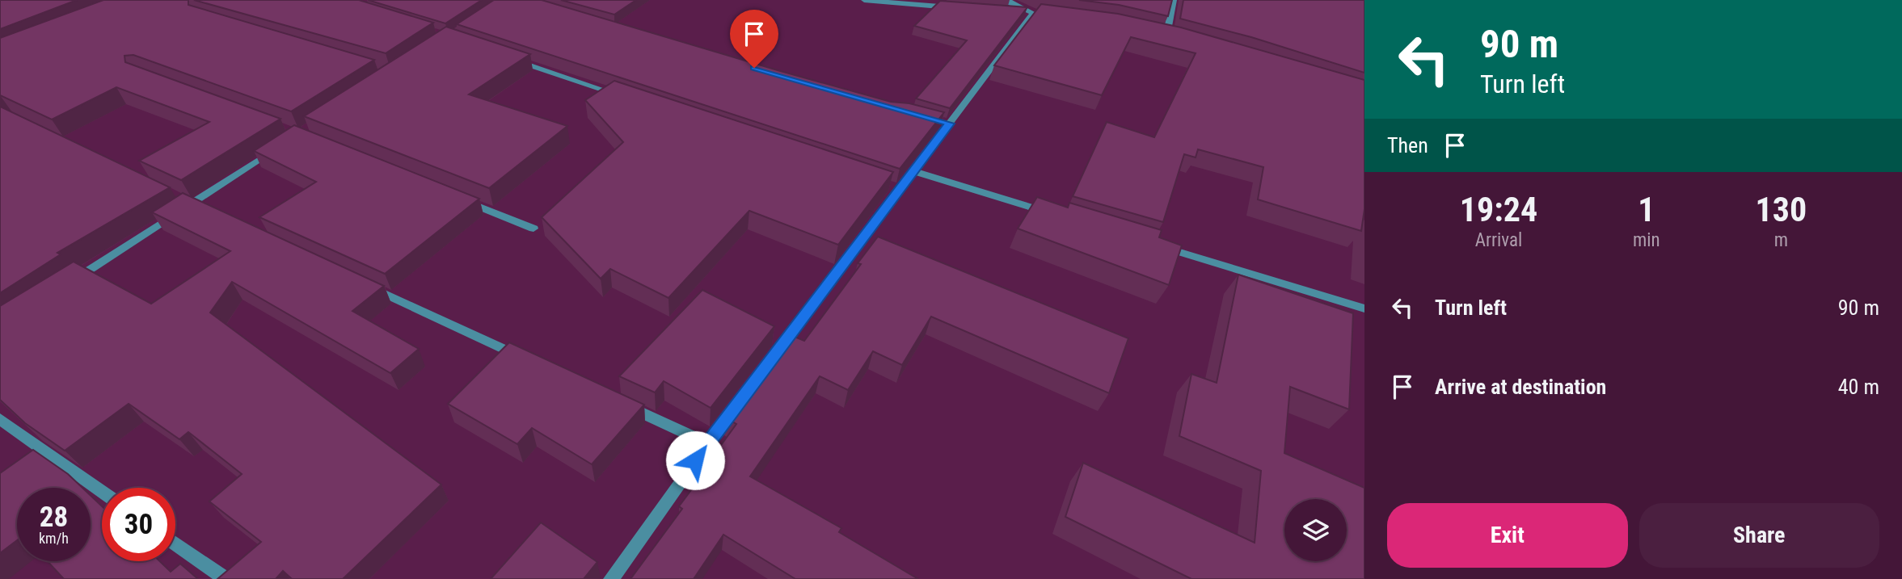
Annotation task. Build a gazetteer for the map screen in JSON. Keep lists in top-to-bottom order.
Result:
{
  "page": {
    "turn": ["90 m", "Turn left"],
    "then": "Then",
    "eta": [
      "19:24",
      "Arrival",
      "1",
      "min",
      "130",
      "m"
    ],
    "list": [
      {
        "name": "Turn left",
        "value": "90 m"
      },
      {
        "name": "Arrive at destination",
        "value": "40 m"
      }
    ],
    "speed": "28 km/h",
    "limit": "30",
    "buttons": ["Exit", "Share"]
  }
}
